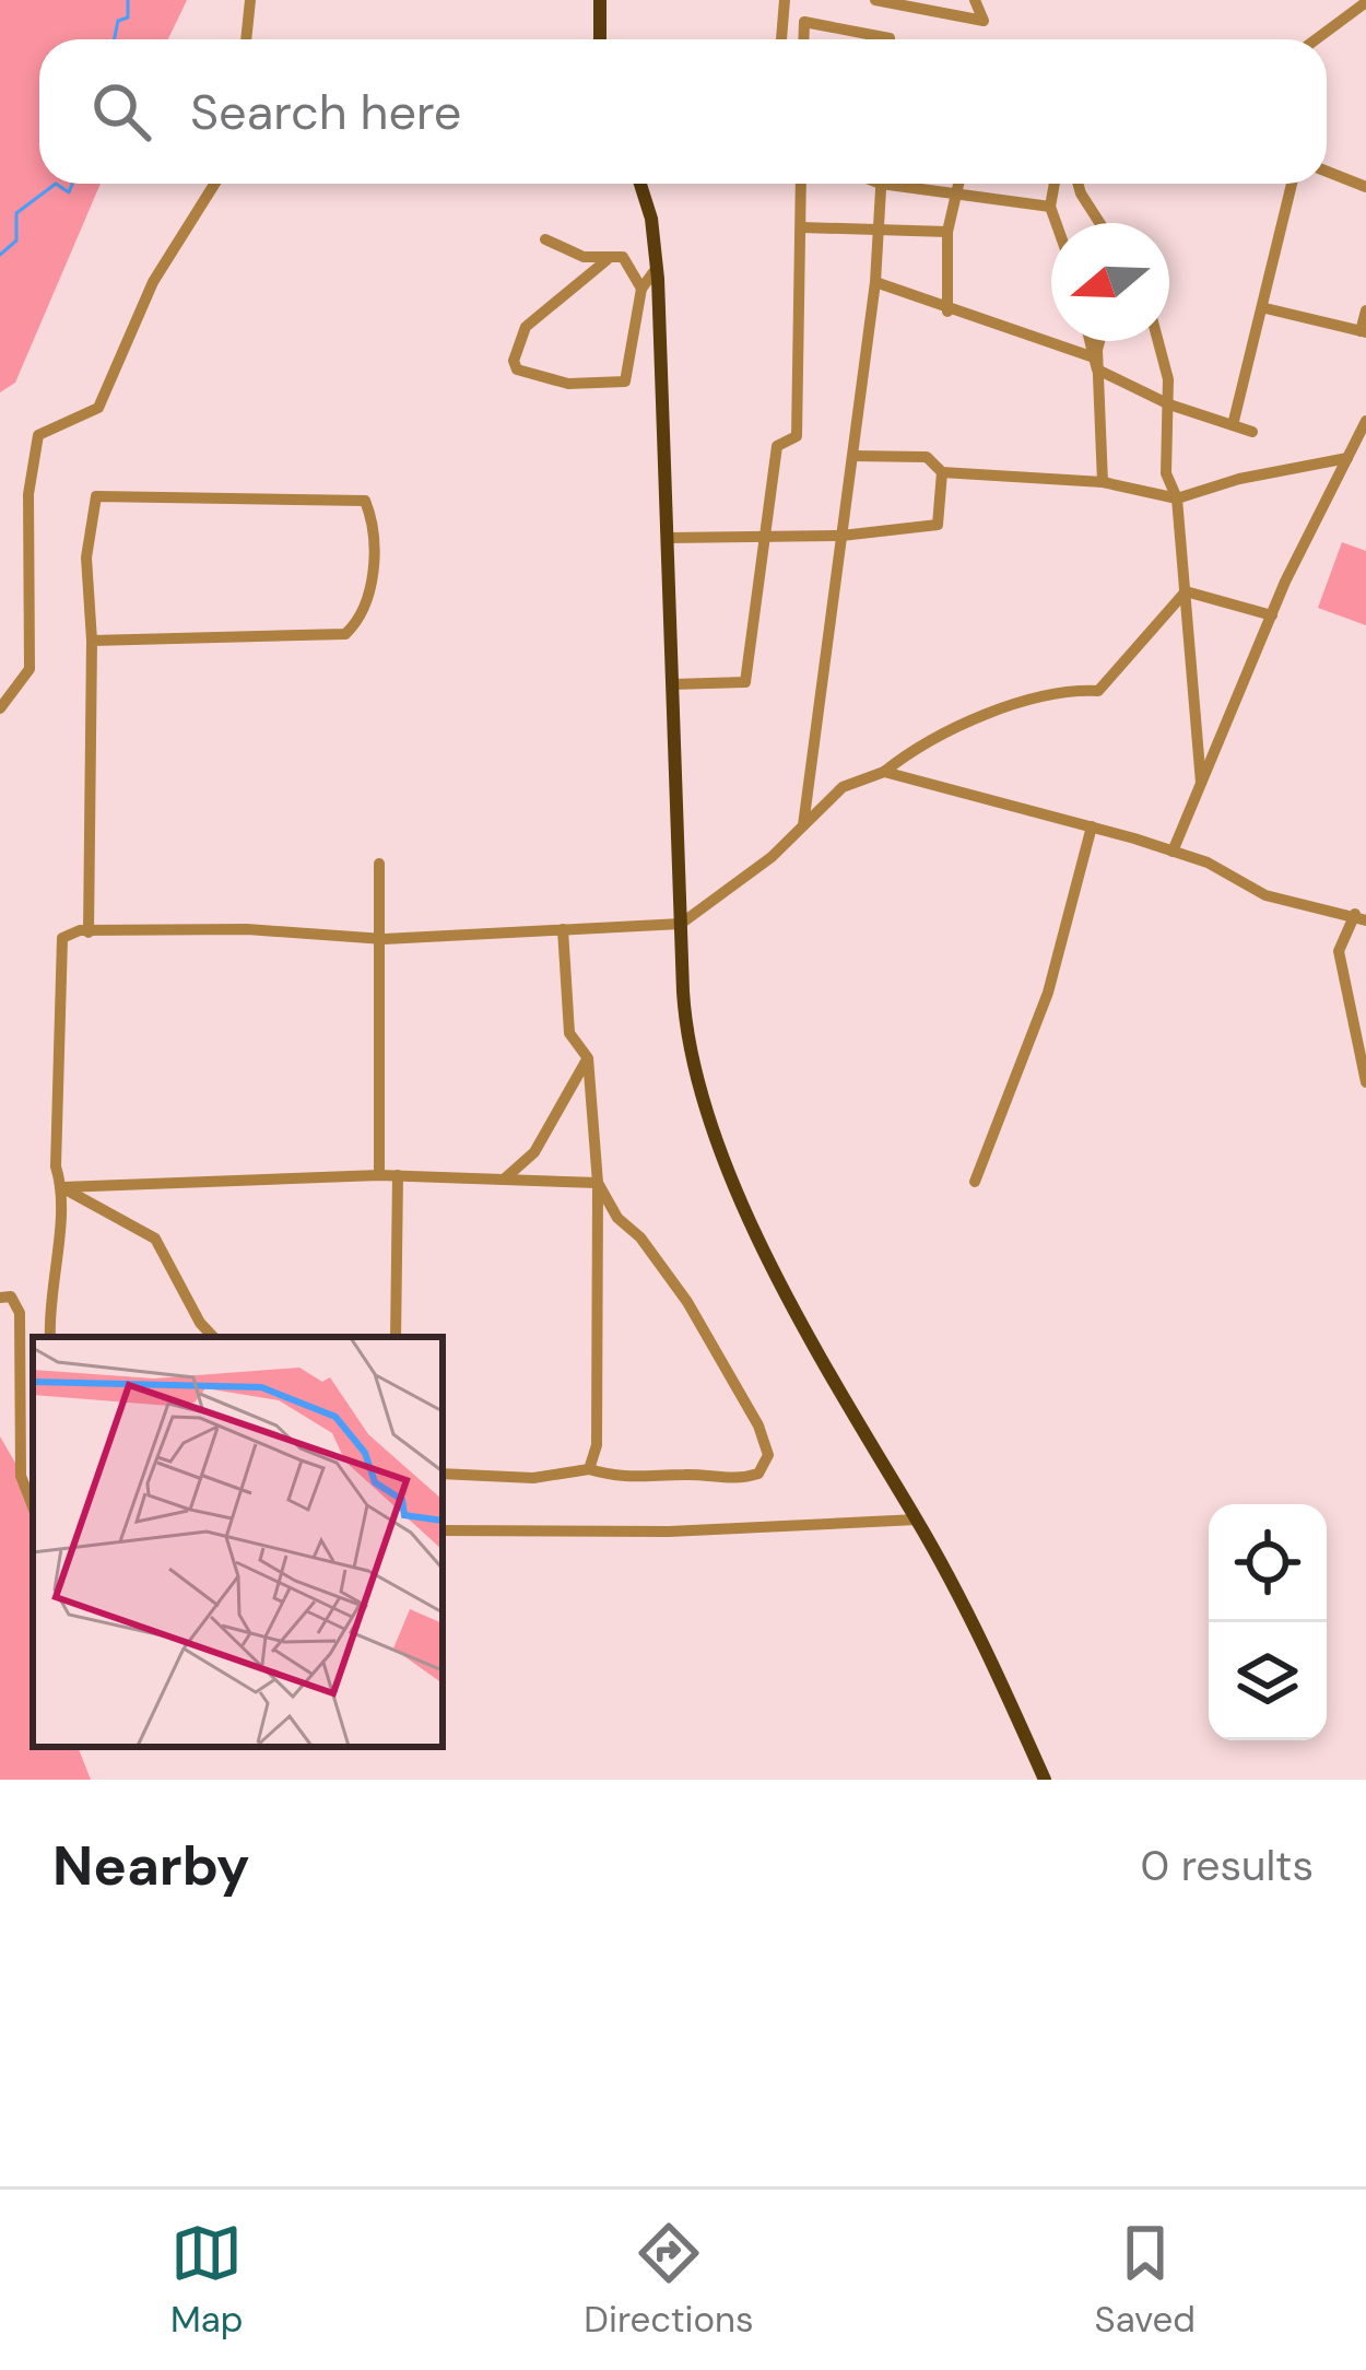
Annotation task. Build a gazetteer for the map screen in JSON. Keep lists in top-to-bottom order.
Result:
{
  "north": "left",
  "page": {
    "search": "Search here",
    "heading": ["Nearby", "0 results"],
    "nav": ["Map", "Directions", "Saved"]
  }
}
